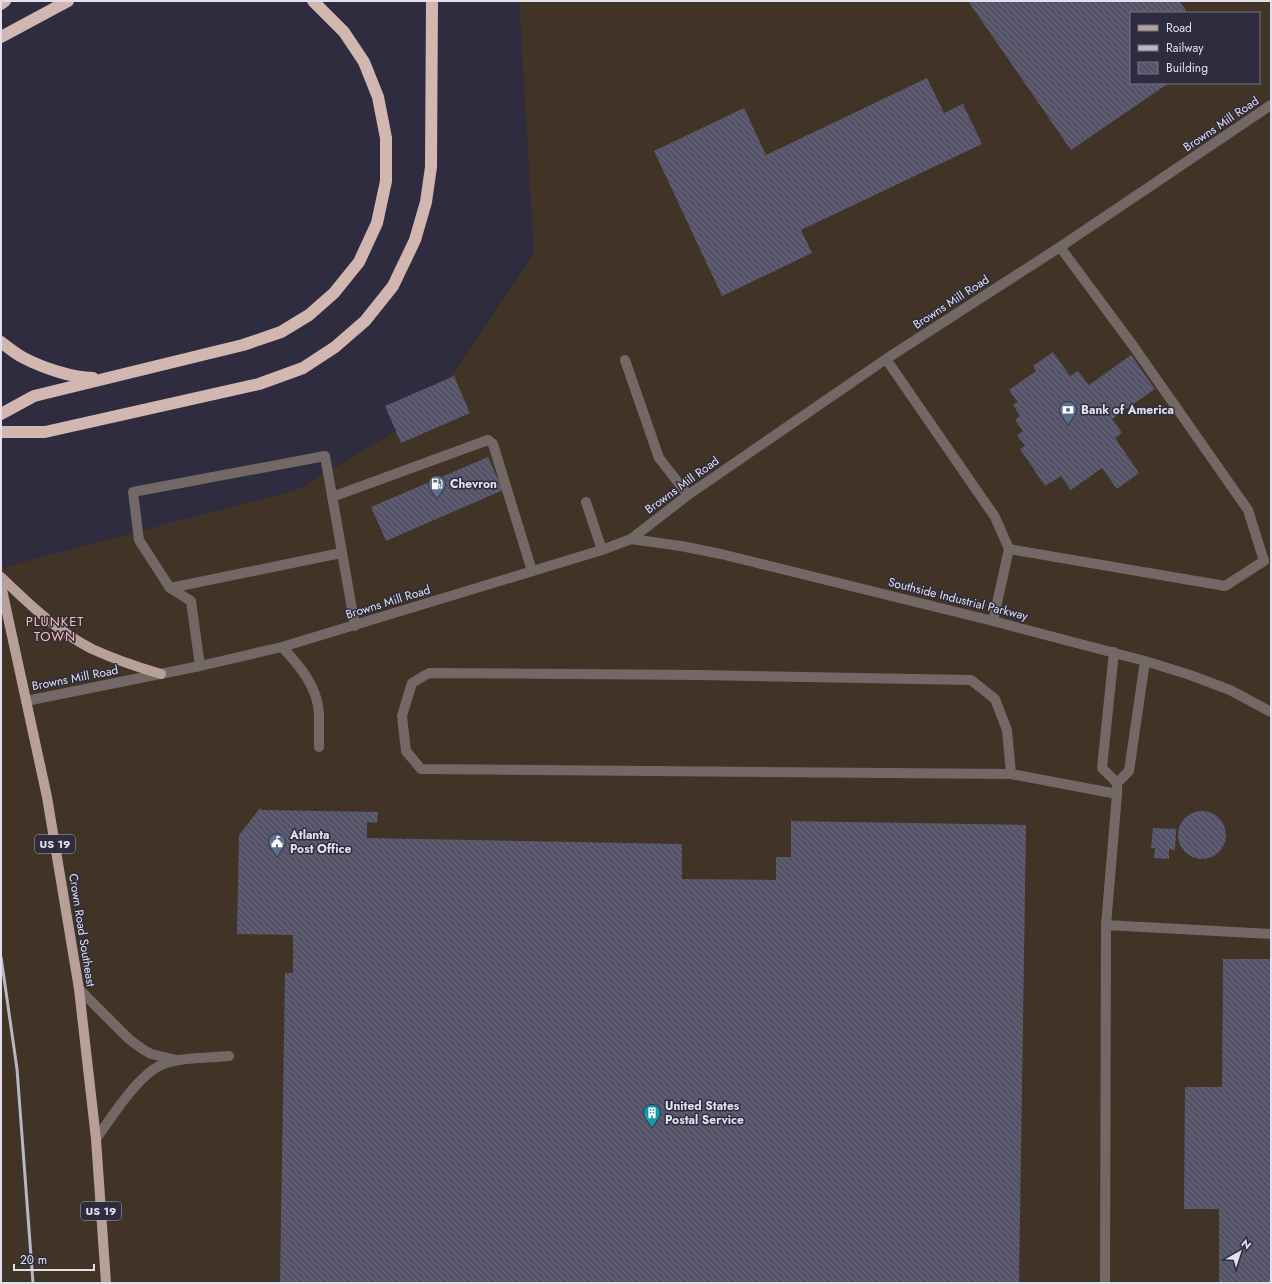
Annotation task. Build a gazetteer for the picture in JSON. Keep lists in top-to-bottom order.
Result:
{
  "streets": {
    "main road": ["US 19", "Crown Road Southeast"],
    "street": ["Browns Mill Road", "Southside Industrial Parkway"]
  },
  "crossings": [
    ["Browns Mill Road", "Southside Industrial Parkway"],
    ["Browns Mill Road", "Crown Road Southeast"]
  ],
  "districts": ["PLUNKET TOWN"],
  "places": {
    "bank": ["Bank of America"],
    "fuel station": ["Chevron"],
    "public building": ["Atlanta Post Office"],
    "building": ["United States Postal Service"]
  },
  "legend": ["Road", "Railway", "Building"],
  "scale_bar": "20 m",
  "north": "top right"
}
